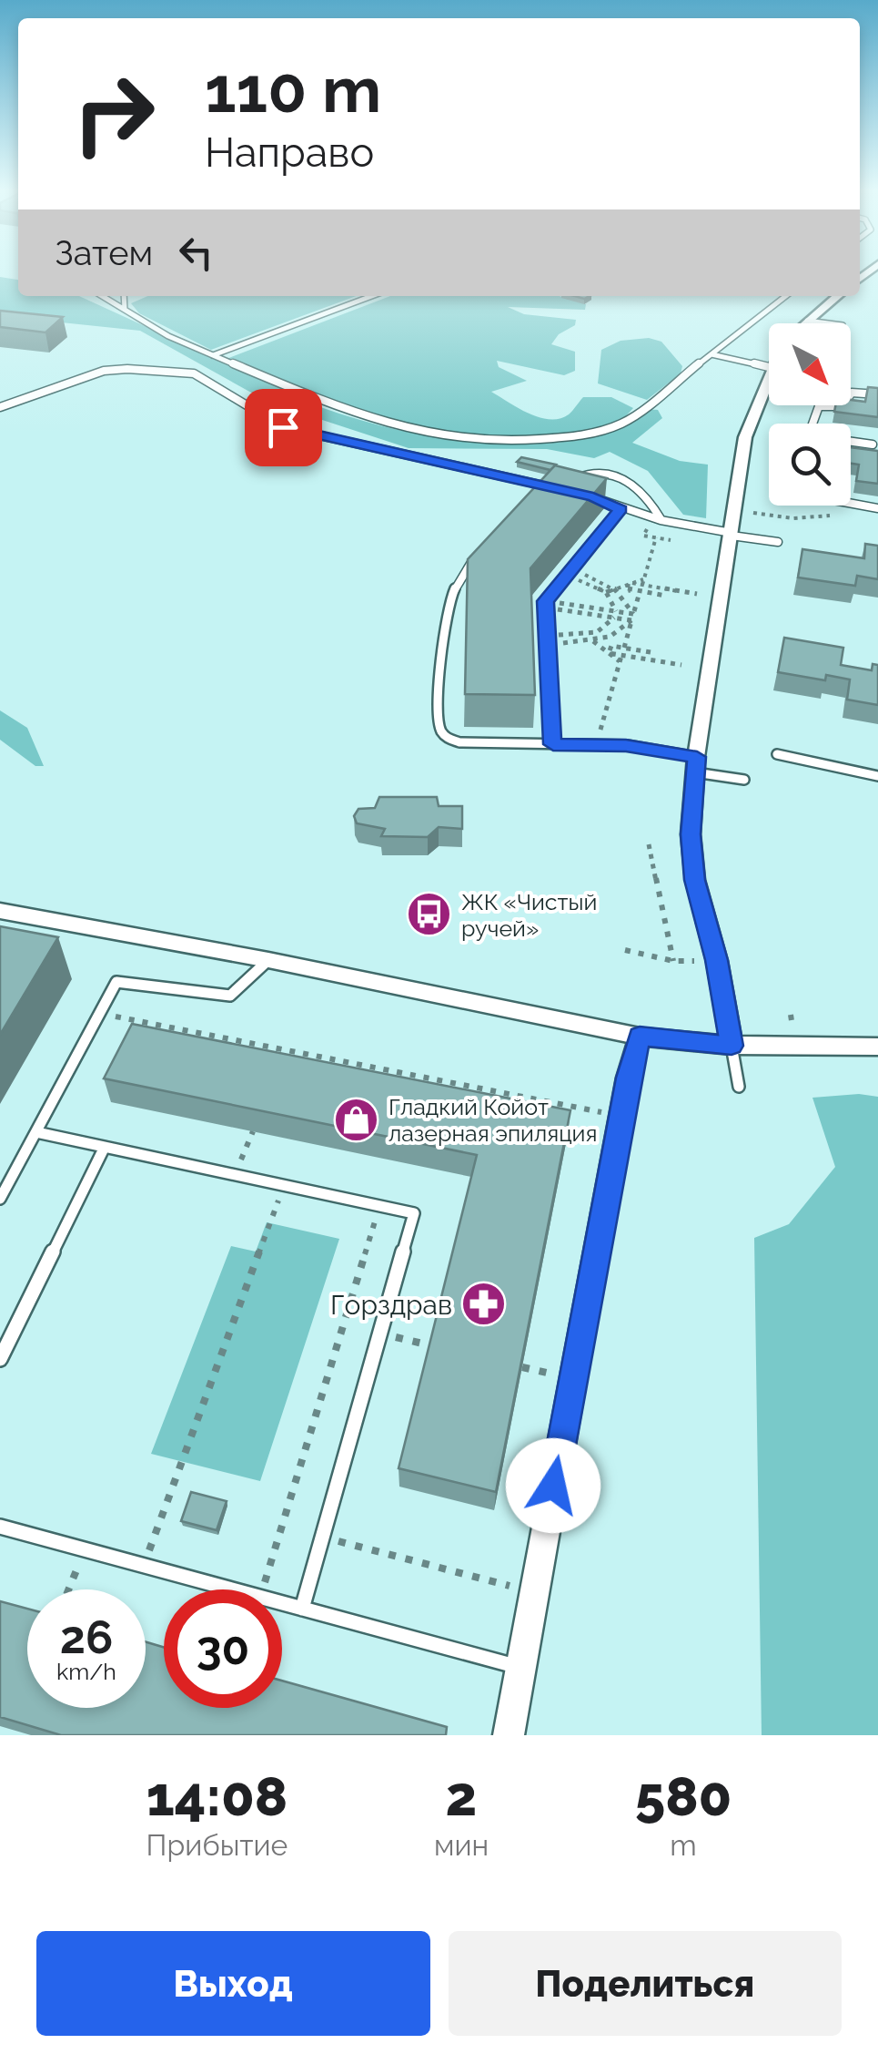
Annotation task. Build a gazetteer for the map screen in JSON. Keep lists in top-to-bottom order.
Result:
{
  "places": {
    "bus stop": ["ЖК «Чистый ручей»"],
    "shop": ["Гладкий Койот лазерная эпиляция"],
    "pharmacy": ["Горздрав"]
  },
  "north": "bottom right",
  "page": {
    "turn": ["110 m", "Направо"],
    "then": "Затем",
    "speed": "26 km/h",
    "limit": "30",
    "eta": [
      "14:08",
      "Прибытие",
      "2",
      "мин",
      "580",
      "m"
    ],
    "buttons": ["Выход", "Поделиться"]
  }
}
